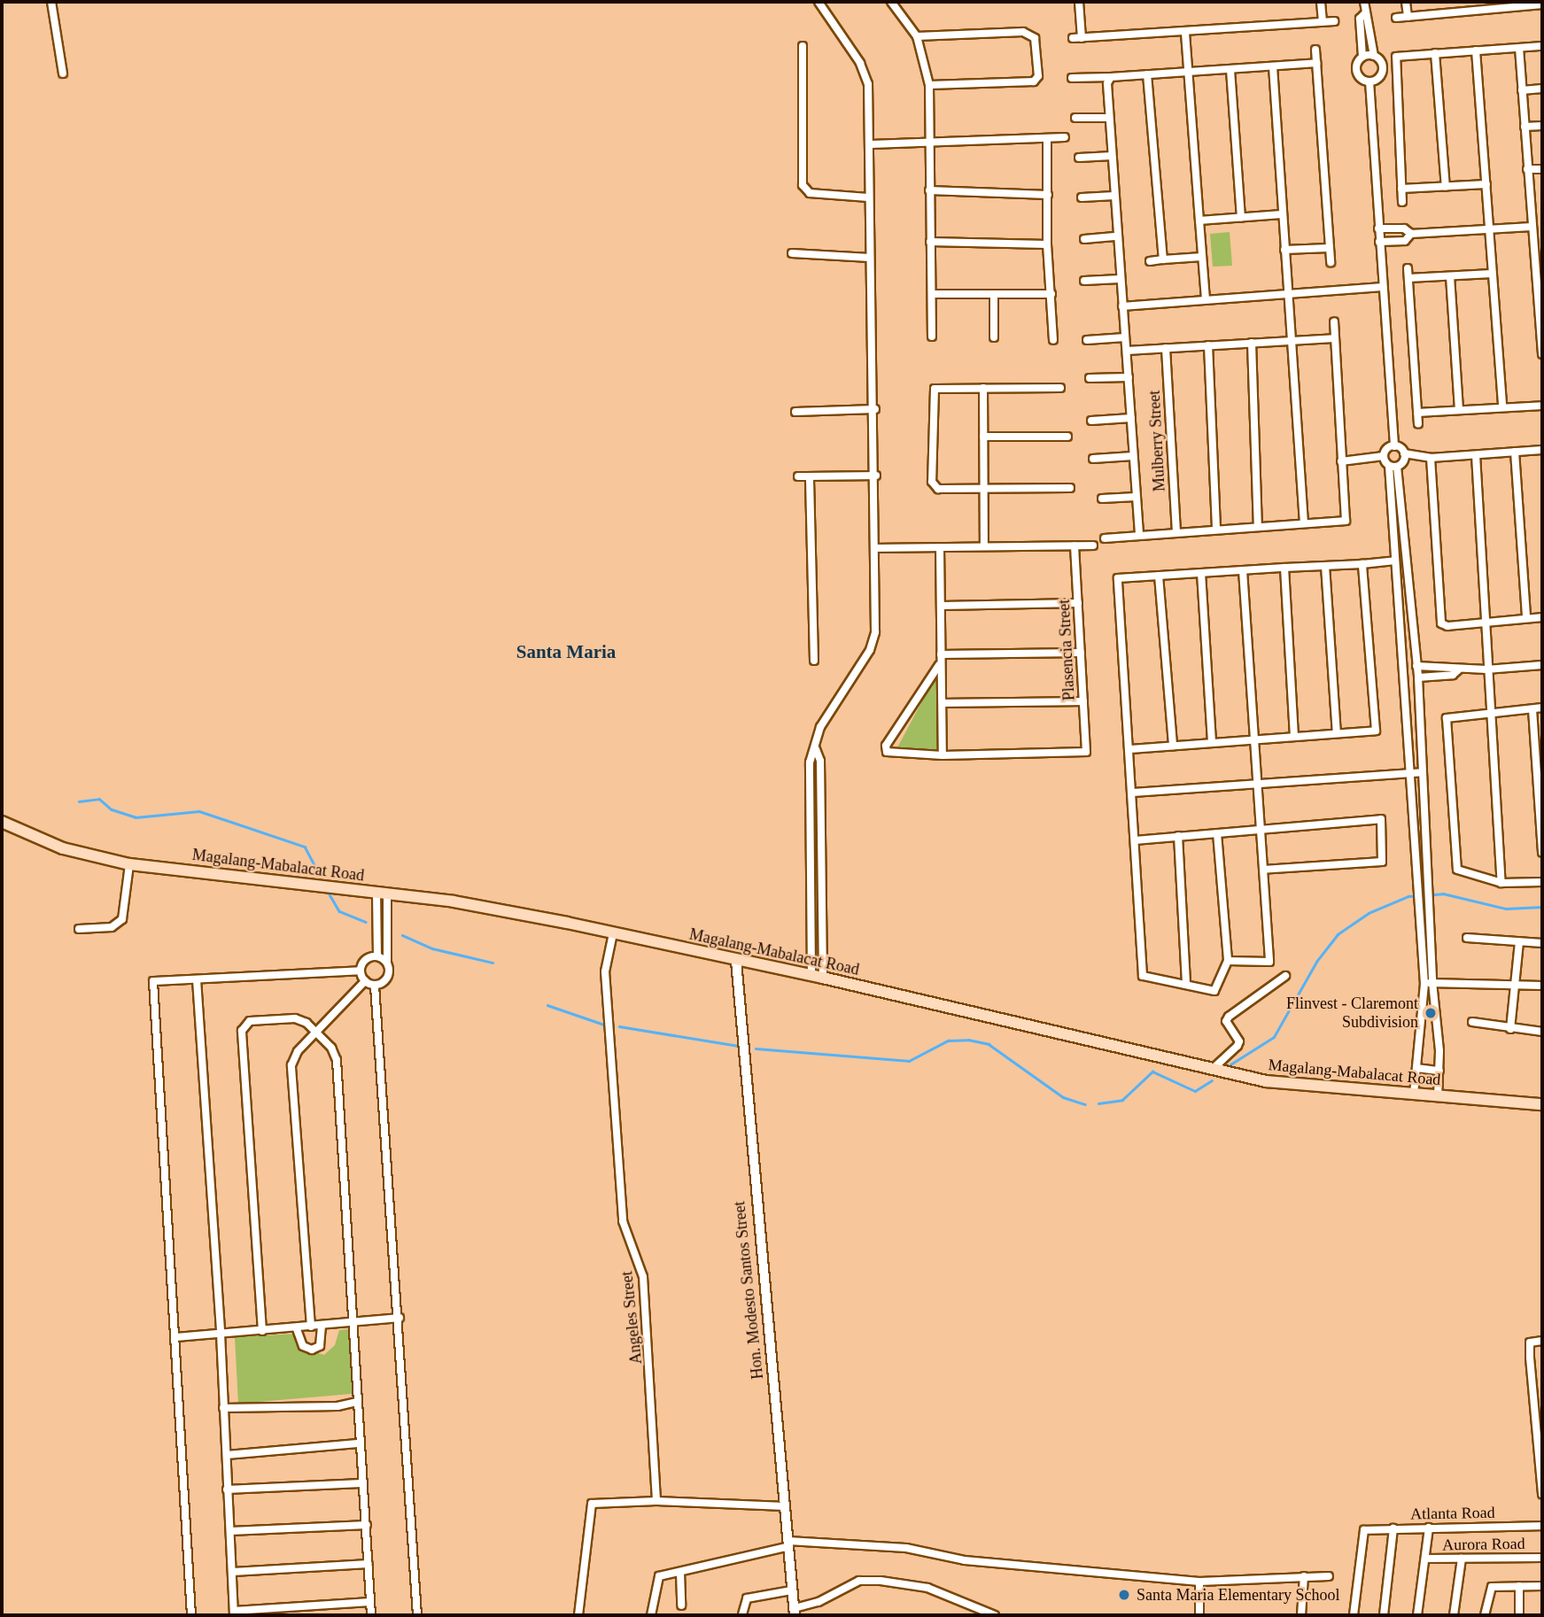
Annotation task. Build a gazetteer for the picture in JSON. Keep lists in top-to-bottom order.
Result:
{
  "streets": {
    "main road": ["Magalang-Mabalacat Road"],
    "street": [
      "Mulberry Street",
      "Plasencia Street",
      "Hon. Modesto Santos Street",
      "Angeles Street",
      "Atlanta Road",
      "Aurora Road"
    ]
  },
  "crossings": [
    ["Magalang-Mabalacat Road", "Hon. Modesto Santos Street"],
    ["Magalang-Mabalacat Road", "Angeles Street"]
  ],
  "districts": ["Santa Maria"],
  "places": ["Flinvest - Claremont Subdivision", "Santa Maria Elementary School"]
}
